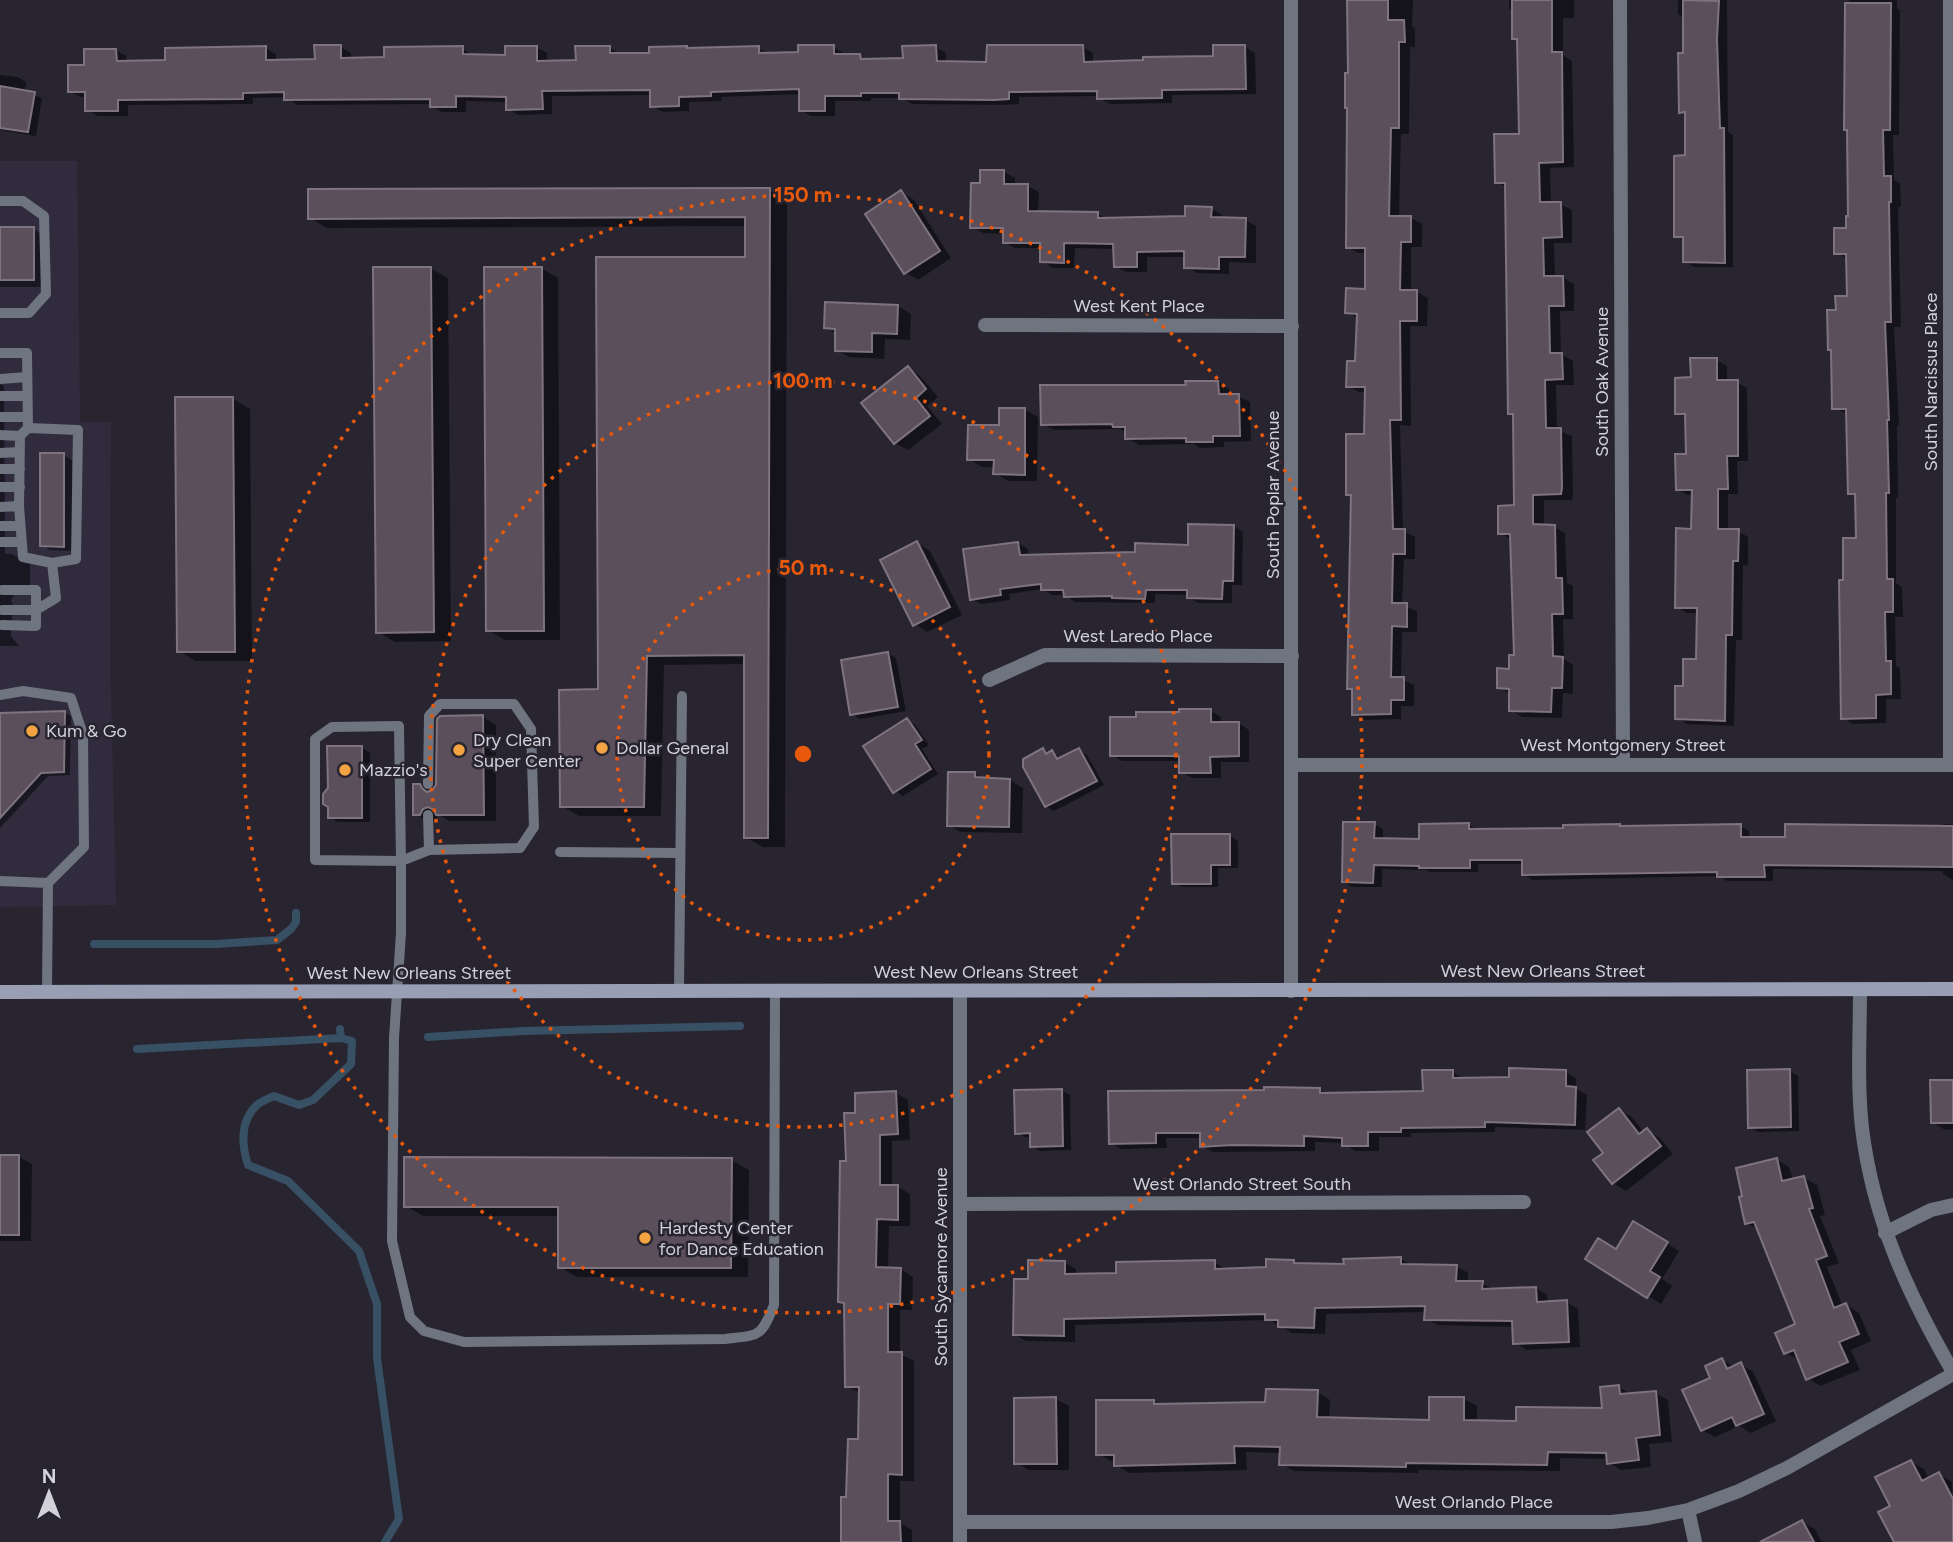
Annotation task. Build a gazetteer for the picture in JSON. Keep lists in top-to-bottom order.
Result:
{
  "streets": {
    "main road": ["West New Orleans Street"],
    "street": [
      "West Kent Place",
      "South Oak Avenue",
      "South Narcissus Place",
      "South Poplar Avenue",
      "West Laredo Place",
      "West Montgomery Street",
      "West Orlando Street South",
      "South Sycamore Avenue",
      "West Orlando Place"
    ]
  },
  "crossings": [
    ["West Kent Place", "South Poplar Avenue"],
    ["South Oak Avenue", "West Montgomery Street"],
    ["South Narcissus Place", "West Montgomery Street"],
    ["South Poplar Avenue", "West Laredo Place"],
    ["South Poplar Avenue", "West Montgomery Street"],
    ["South Poplar Avenue", "West New Orleans Street"],
    ["West New Orleans Street", "South Sycamore Avenue"],
    ["West Orlando Street South", "South Sycamore Avenue"],
    ["South Sycamore Avenue", "West Orlando Place"]
  ],
  "places": [
    "Kum & Go",
    "Dollar General",
    "Dry Clean Super Center",
    "Mazzio's",
    "Hardesty Center for Dance Education"
  ],
  "north": "top",
  "rings": ["150 m", "100 m", "50 m"]
}
